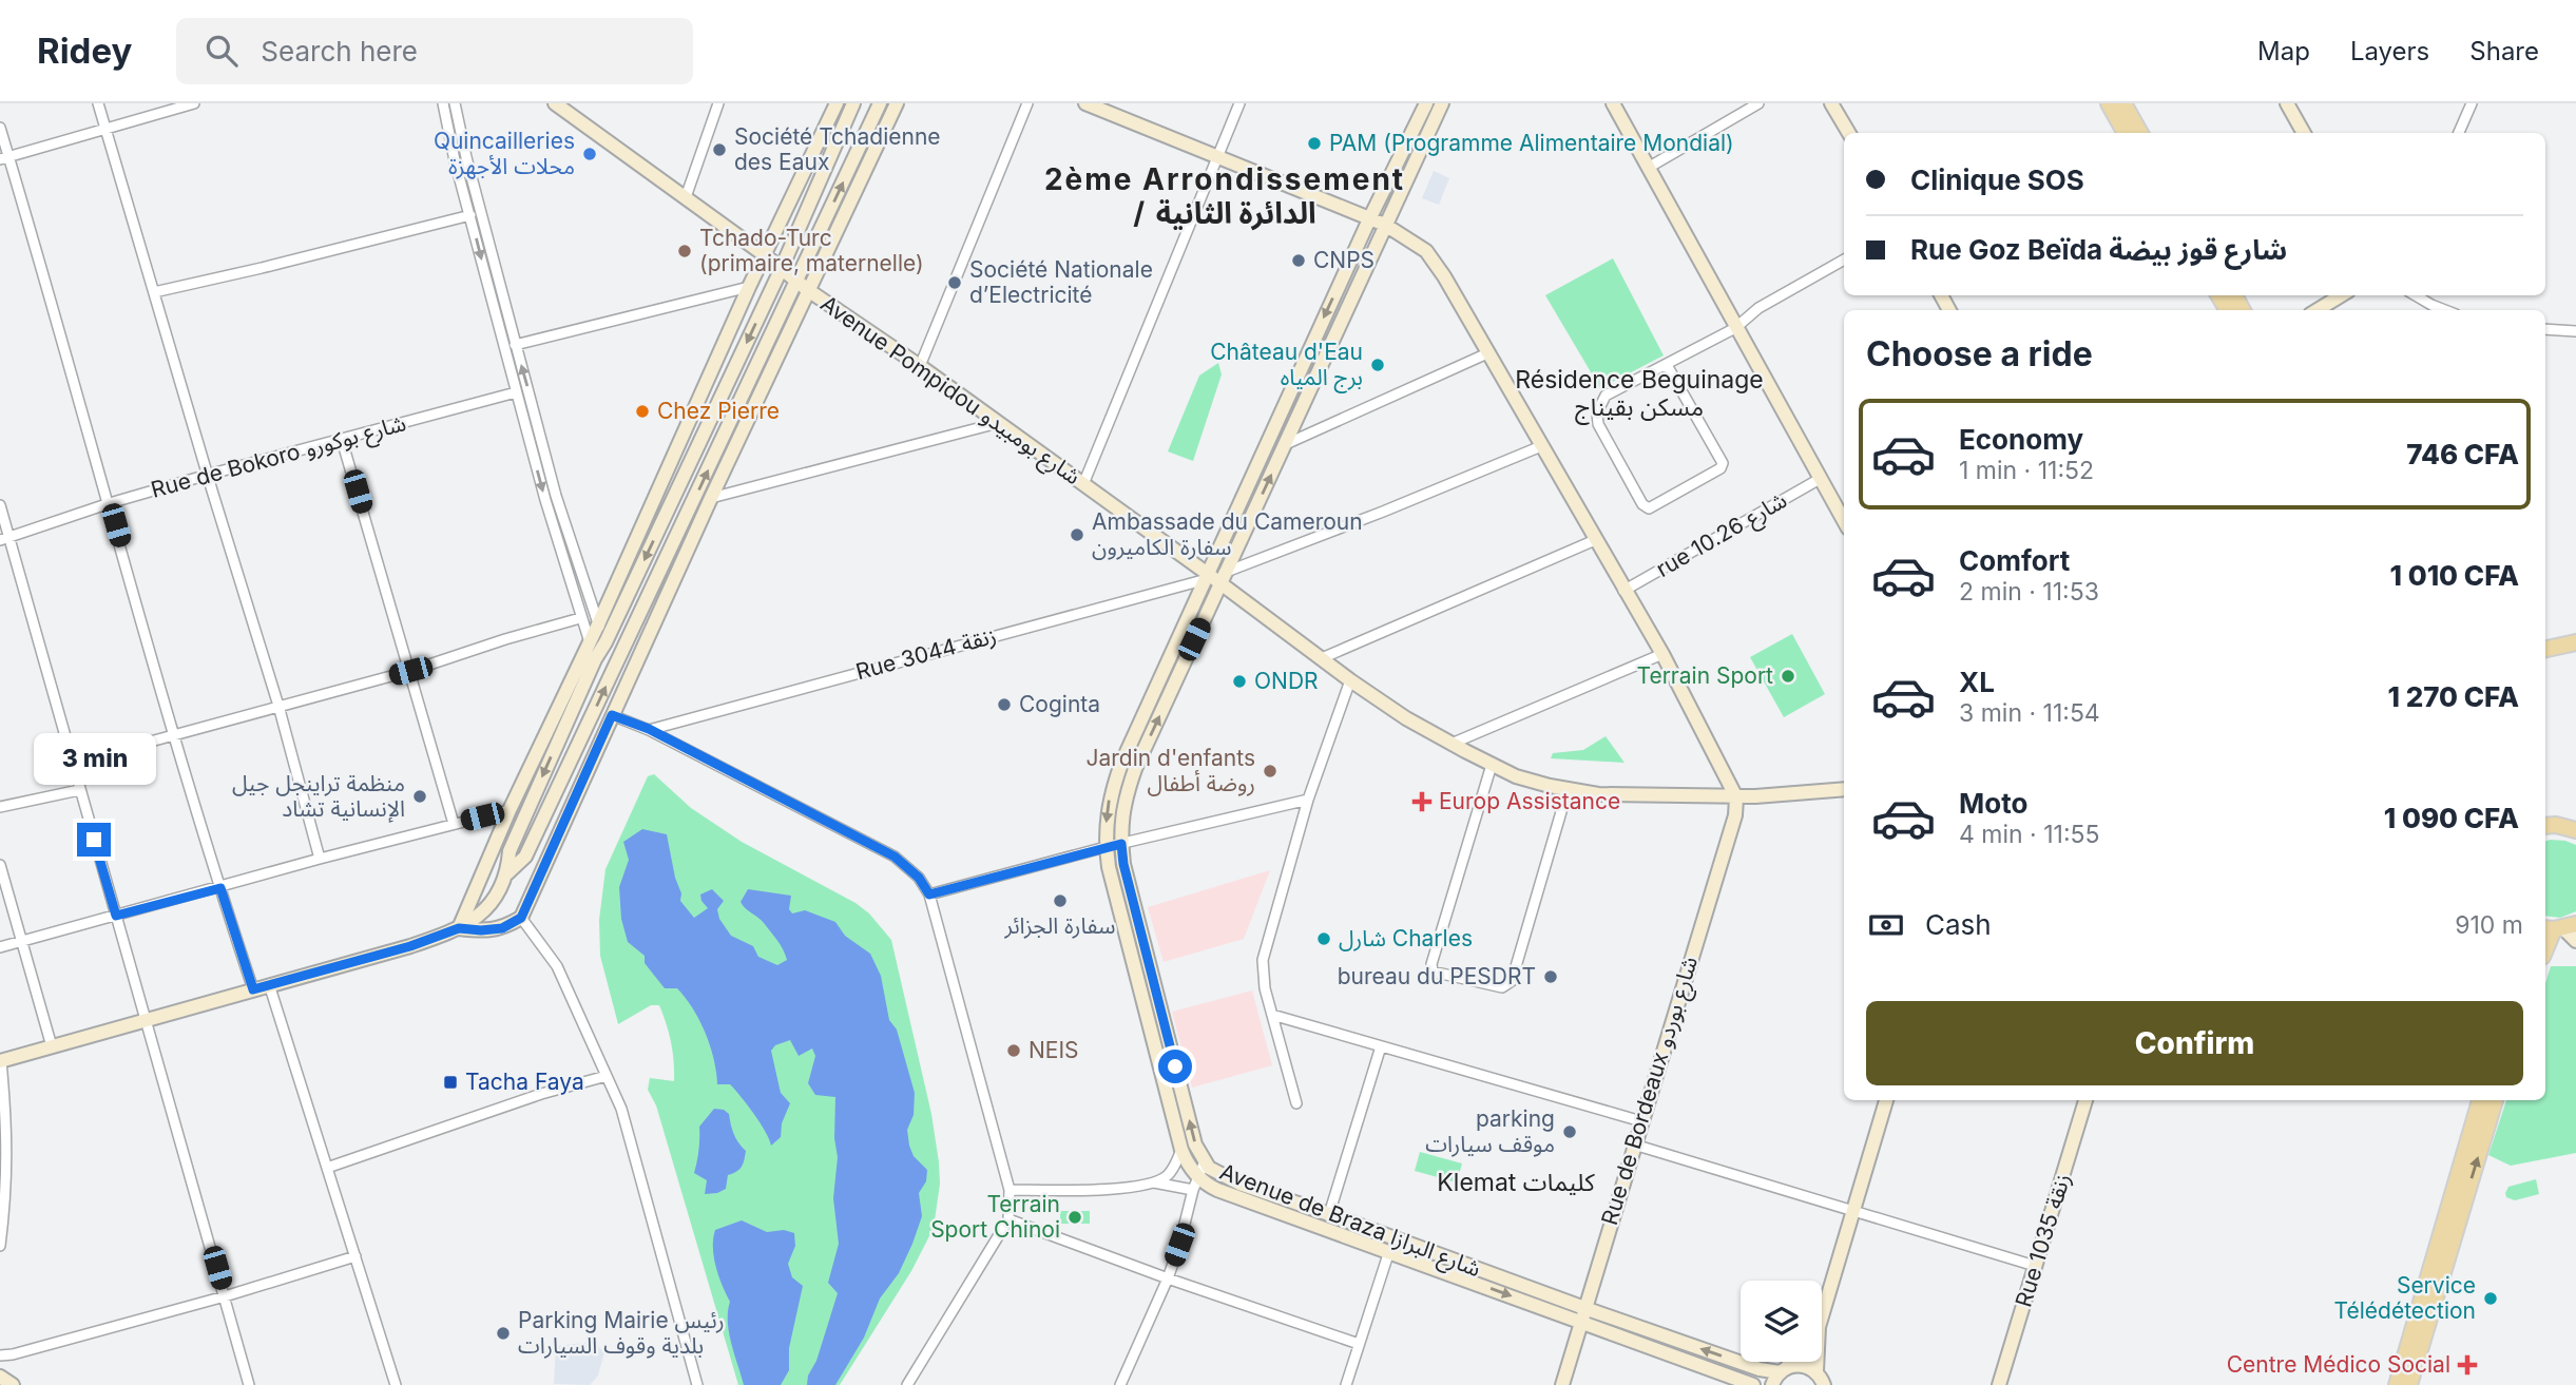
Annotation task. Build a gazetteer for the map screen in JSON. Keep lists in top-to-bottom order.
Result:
{
  "streets": {
    "main road": [
      "Avenue Pompidou شارع بومبيدو",
      "Rue de Bordeaux شارع بوردو",
      "Avenue de Braza شارع البرازا",
      "Rue 1035 زنقة"
    ],
    "street": ["Rue de Bokoro شارع بوكورو", "rue 10.26 شارع", "Rue 3044 زنقة"]
  },
  "crossings": [
    ["Avenue Pompidou شارع بومبيدو", "Rue 3044 زنقة"],
    ["Avenue Pompidou شارع بومبيدو", "Rue de Bordeaux شارع بوردو"],
    ["Avenue Pompidou شارع بومبيدو", "Avenue de Braza شارع البرازا"],
    ["Rue 3044 زنقة", "Avenue de Braza شارع البرازا"],
    ["Rue de Bordeaux شارع بوردو", "Avenue de Braza شارع البرازا"]
  ],
  "districts": ["2ème Arrondissement / الدائرة الثانية", "Résidence Beguinage مسكن بقيناج", "Klemat كليمات"],
  "places": {
    "other": [
      "PAM (Programme Alimentaire Mondial)",
      "Société Tchadienne des Eaux",
      "Quincailleries محلات الأجهزة",
      "Tchado-Turc (primaire, maternelle)",
      "CNPS",
      "Société Nationale d’Electricité",
      "Château d'Eau برج المياه",
      "Chez Pierre",
      "Ambassade du Cameroun سفارة الكاميرون",
      "Terrain Sport",
      "ONDR",
      "Coginta",
      "Jardin d'enfants روضة أطفال",
      "منظمة تراينجل جيل الإنسانية تشاد",
      "سفارة الجزائر",
      "شارل Charles",
      "bureau du PESDRT",
      "NEIS",
      "parking موقف سيارات",
      "Terrain Sport Chinoi",
      "Service Télédétection",
      "Parking Mairie رئيس بلدية وقوف السيارات"
    ],
    "health": ["Europ Assistance", "Centre Médico Social"],
    "transit": ["Tacha Faya"]
  },
  "page": {
    "header": "Ridey",
    "search": "Search here",
    "nav": ["Map", "Layers", "Share"],
    "banner": ["Clinique SOS", "Rue Goz Beïda شارع قوز بيضة"],
    "heading": "Choose a ride",
    "list": [
      {
        "name": "Economy",
        "note": "1 min · 11:52",
        "value": "746 CFA"
      },
      {
        "name": "Comfort",
        "note": "2 min · 11:53",
        "value": "1 010 CFA"
      },
      {
        "name": "XL",
        "note": "3 min · 11:54",
        "value": "1 270 CFA"
      },
      {
        "name": "Moto",
        "note": "4 min · 11:55",
        "value": "1 090 CFA"
      }
    ],
    "bubble": "3 min",
    "pay": ["Cash", "910 m"],
    "buttons": "Confirm"
  }
}
